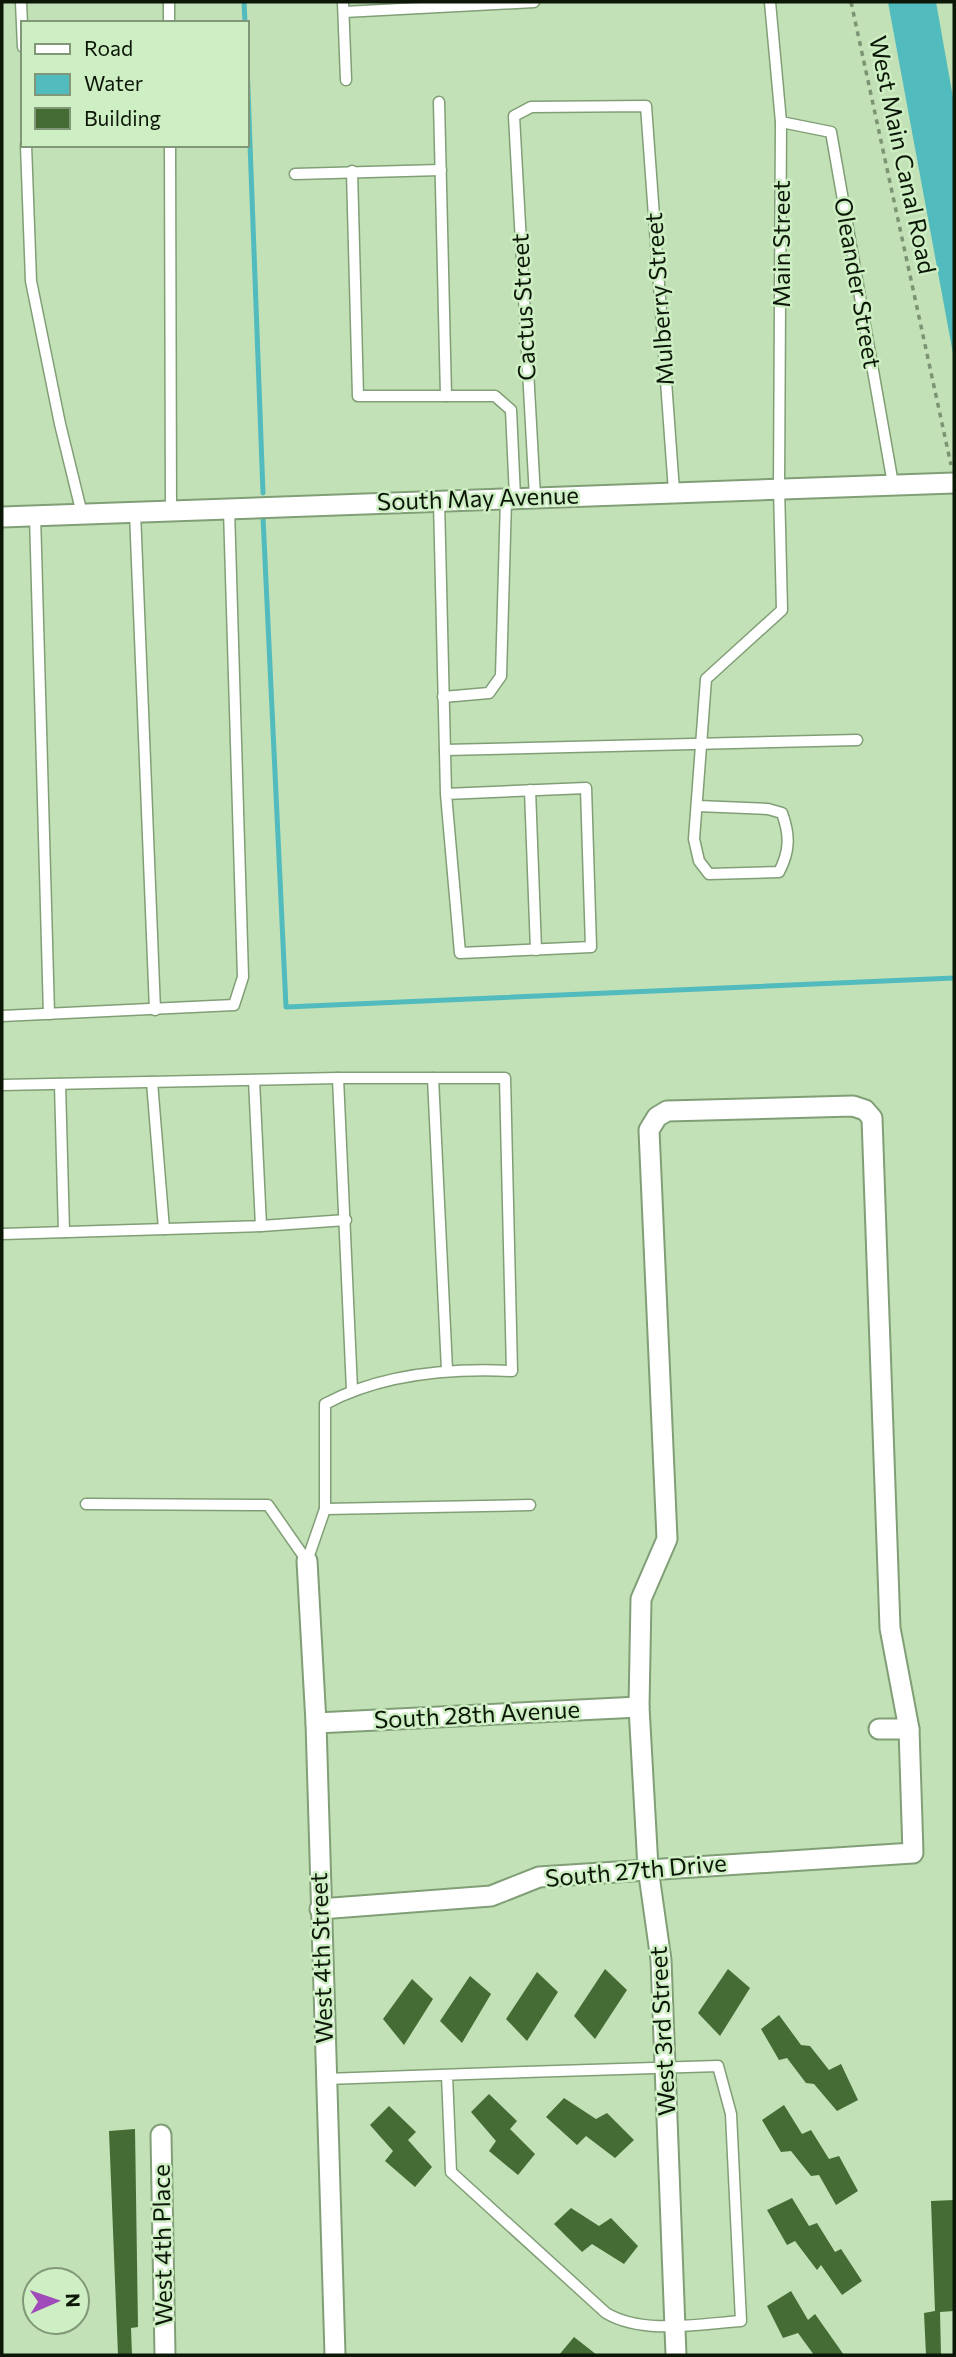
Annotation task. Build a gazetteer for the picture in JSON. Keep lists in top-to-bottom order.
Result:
{
  "streets": {
    "street": [
      "South May Avenue",
      "South 28th Avenue",
      "South 27th Drive",
      "West 4th Street",
      "West 3rd Street",
      "West 4th Place"
    ],
    "lane": [
      "Main Street",
      "Oleander Street",
      "Mulberry Street",
      "Cactus Street"
    ],
    "path": ["West Main Canal Road"]
  },
  "crossings": [
    ["West Main Canal Road", "South May Avenue"],
    ["Main Street", "Oleander Street"],
    ["Main Street", "South May Avenue"],
    ["Oleander Street", "South May Avenue"],
    ["Mulberry Street", "Cactus Street"],
    ["Mulberry Street", "South May Avenue"],
    ["Cactus Street", "South May Avenue"],
    ["South 28th Avenue", "West 4th Street"],
    ["South 28th Avenue", "West 3rd Street"],
    ["South 27th Drive", "West 4th Street"],
    ["South 27th Drive", "West 3rd Street"]
  ],
  "legend": ["Road", "Water", "Building"],
  "north": "right"
}
